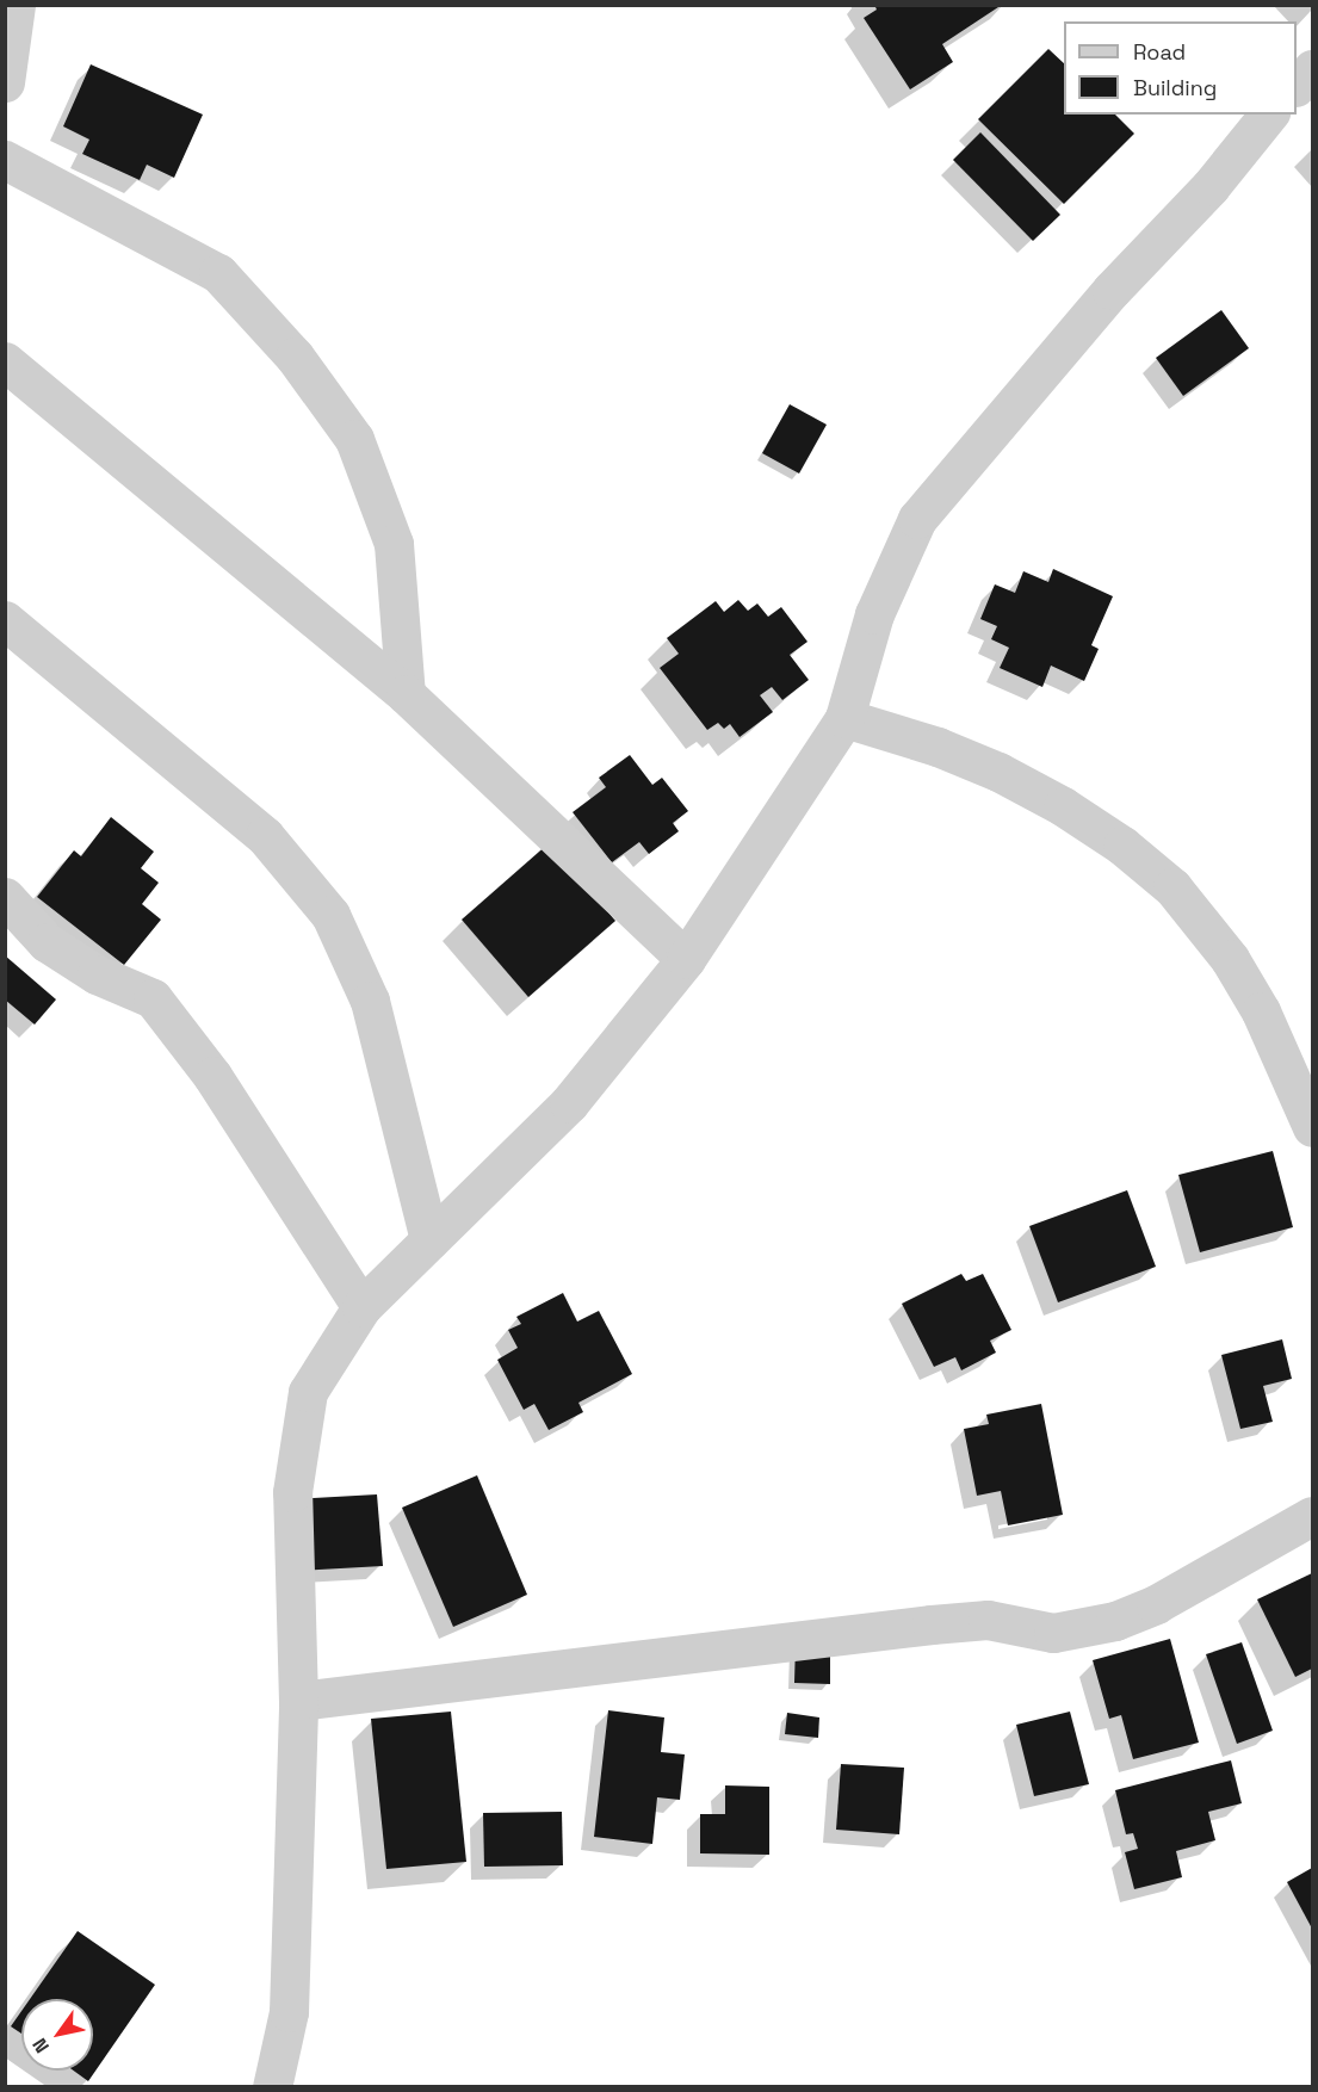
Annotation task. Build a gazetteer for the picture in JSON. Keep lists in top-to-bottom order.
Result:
{
  "legend": ["Road", "Building"],
  "north": "bottom left"
}
